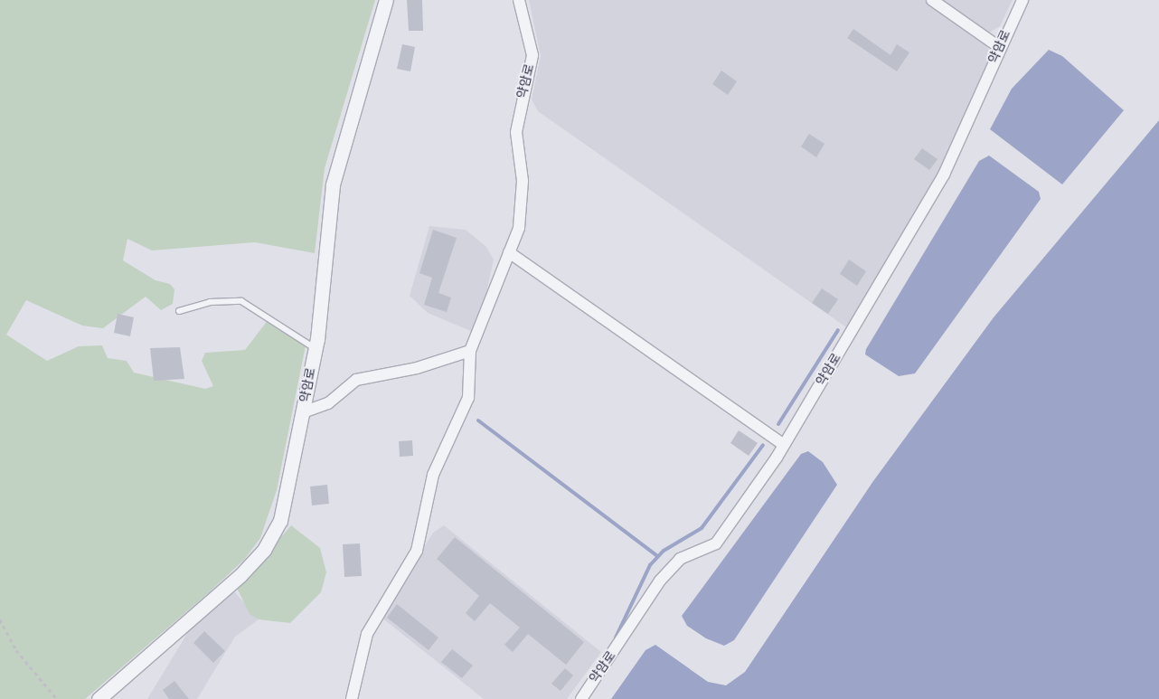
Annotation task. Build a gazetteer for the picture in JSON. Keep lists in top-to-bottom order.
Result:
{
  "streets": {
    "street": ["약암로"]
  }
}
